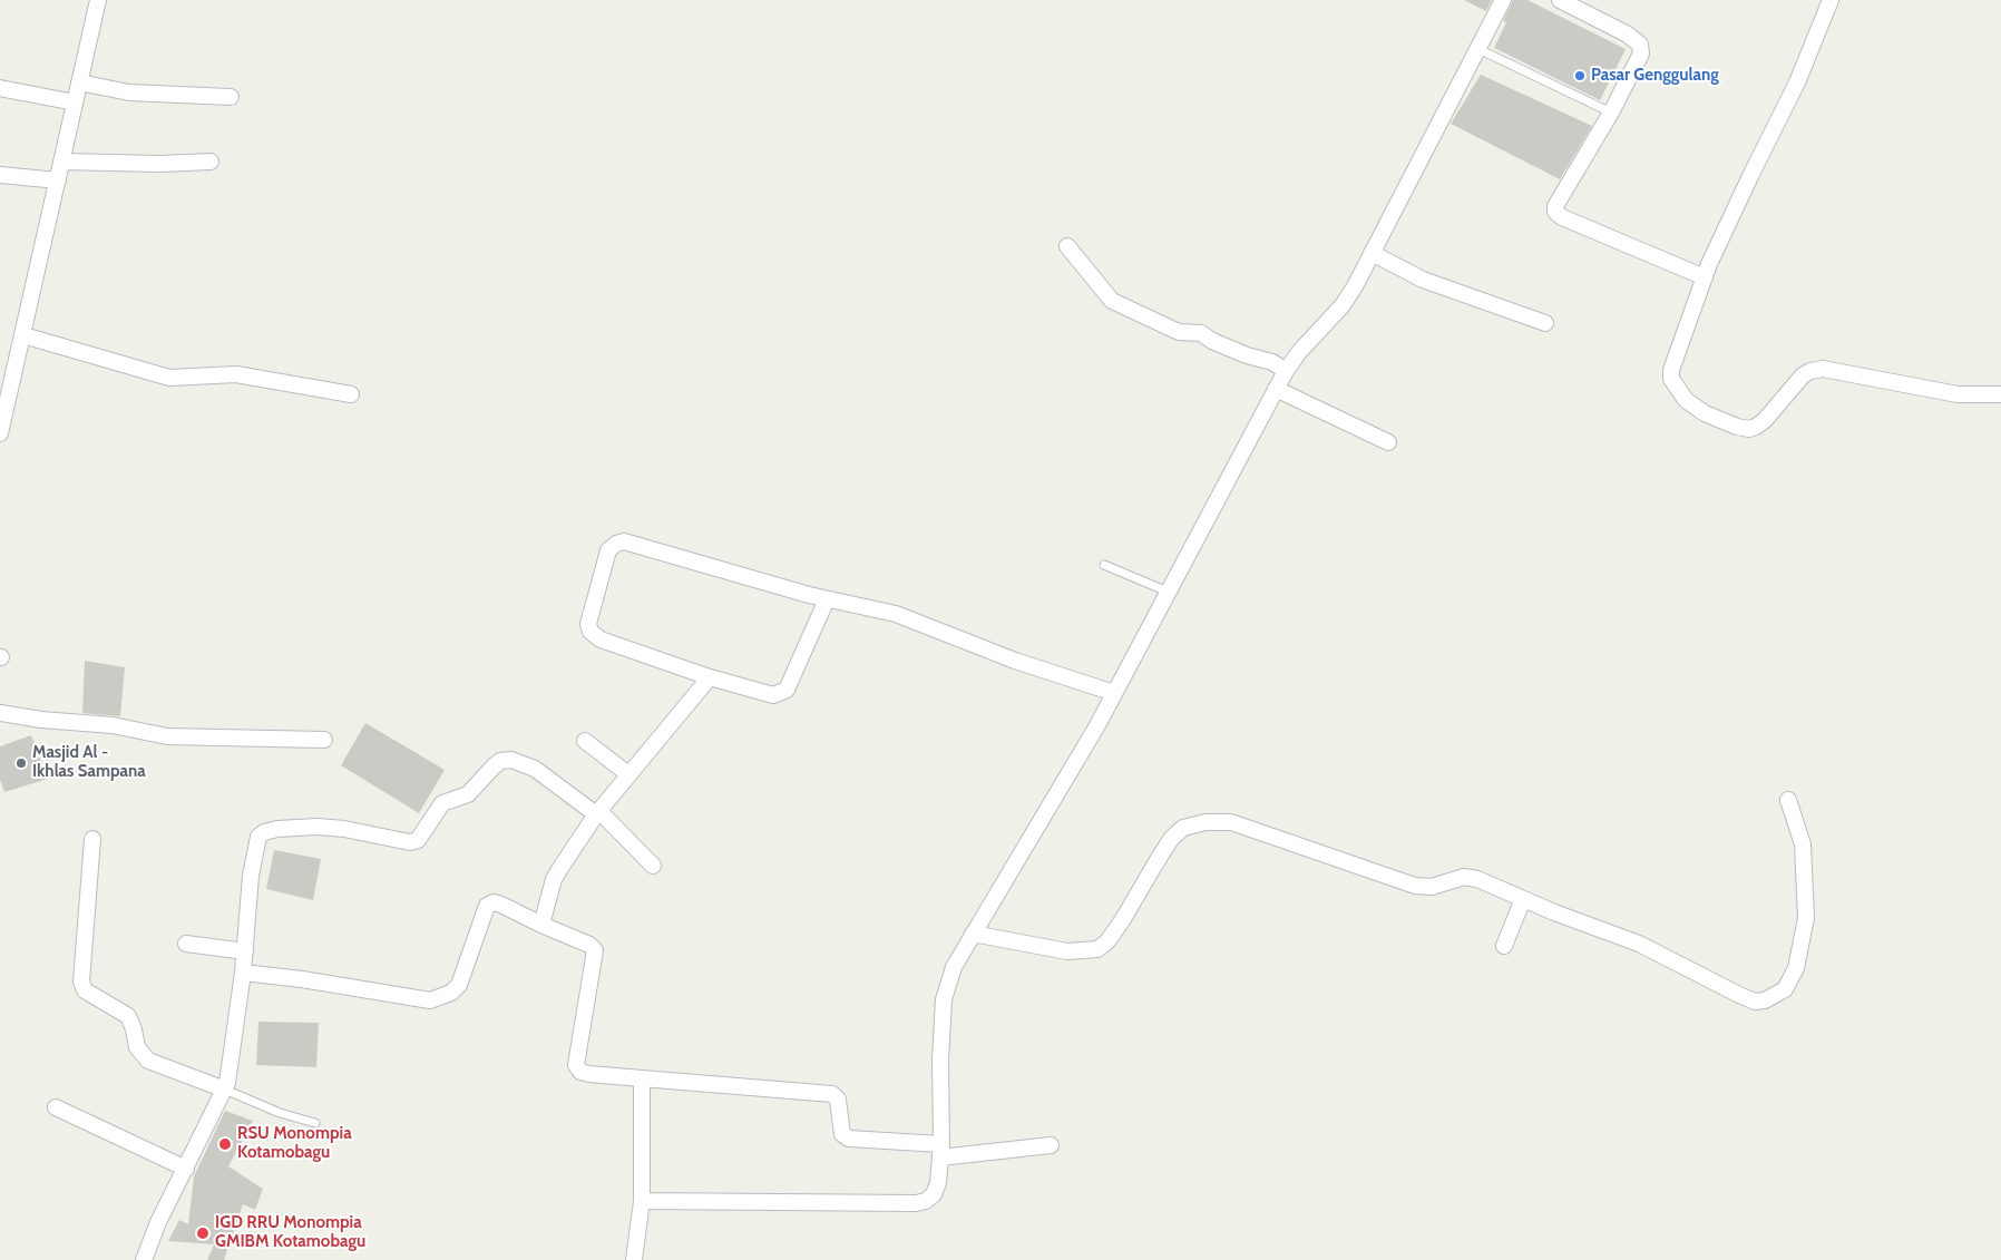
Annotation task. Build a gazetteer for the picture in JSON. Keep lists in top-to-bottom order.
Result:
{
  "places": [
    "Pasar Genggulang",
    "Masjid Al - Ikhlas Sampana",
    "RSU Monompia Kotamobagu",
    "IGD RRU Monompia GMIBM Kotamobagu"
  ]
}
